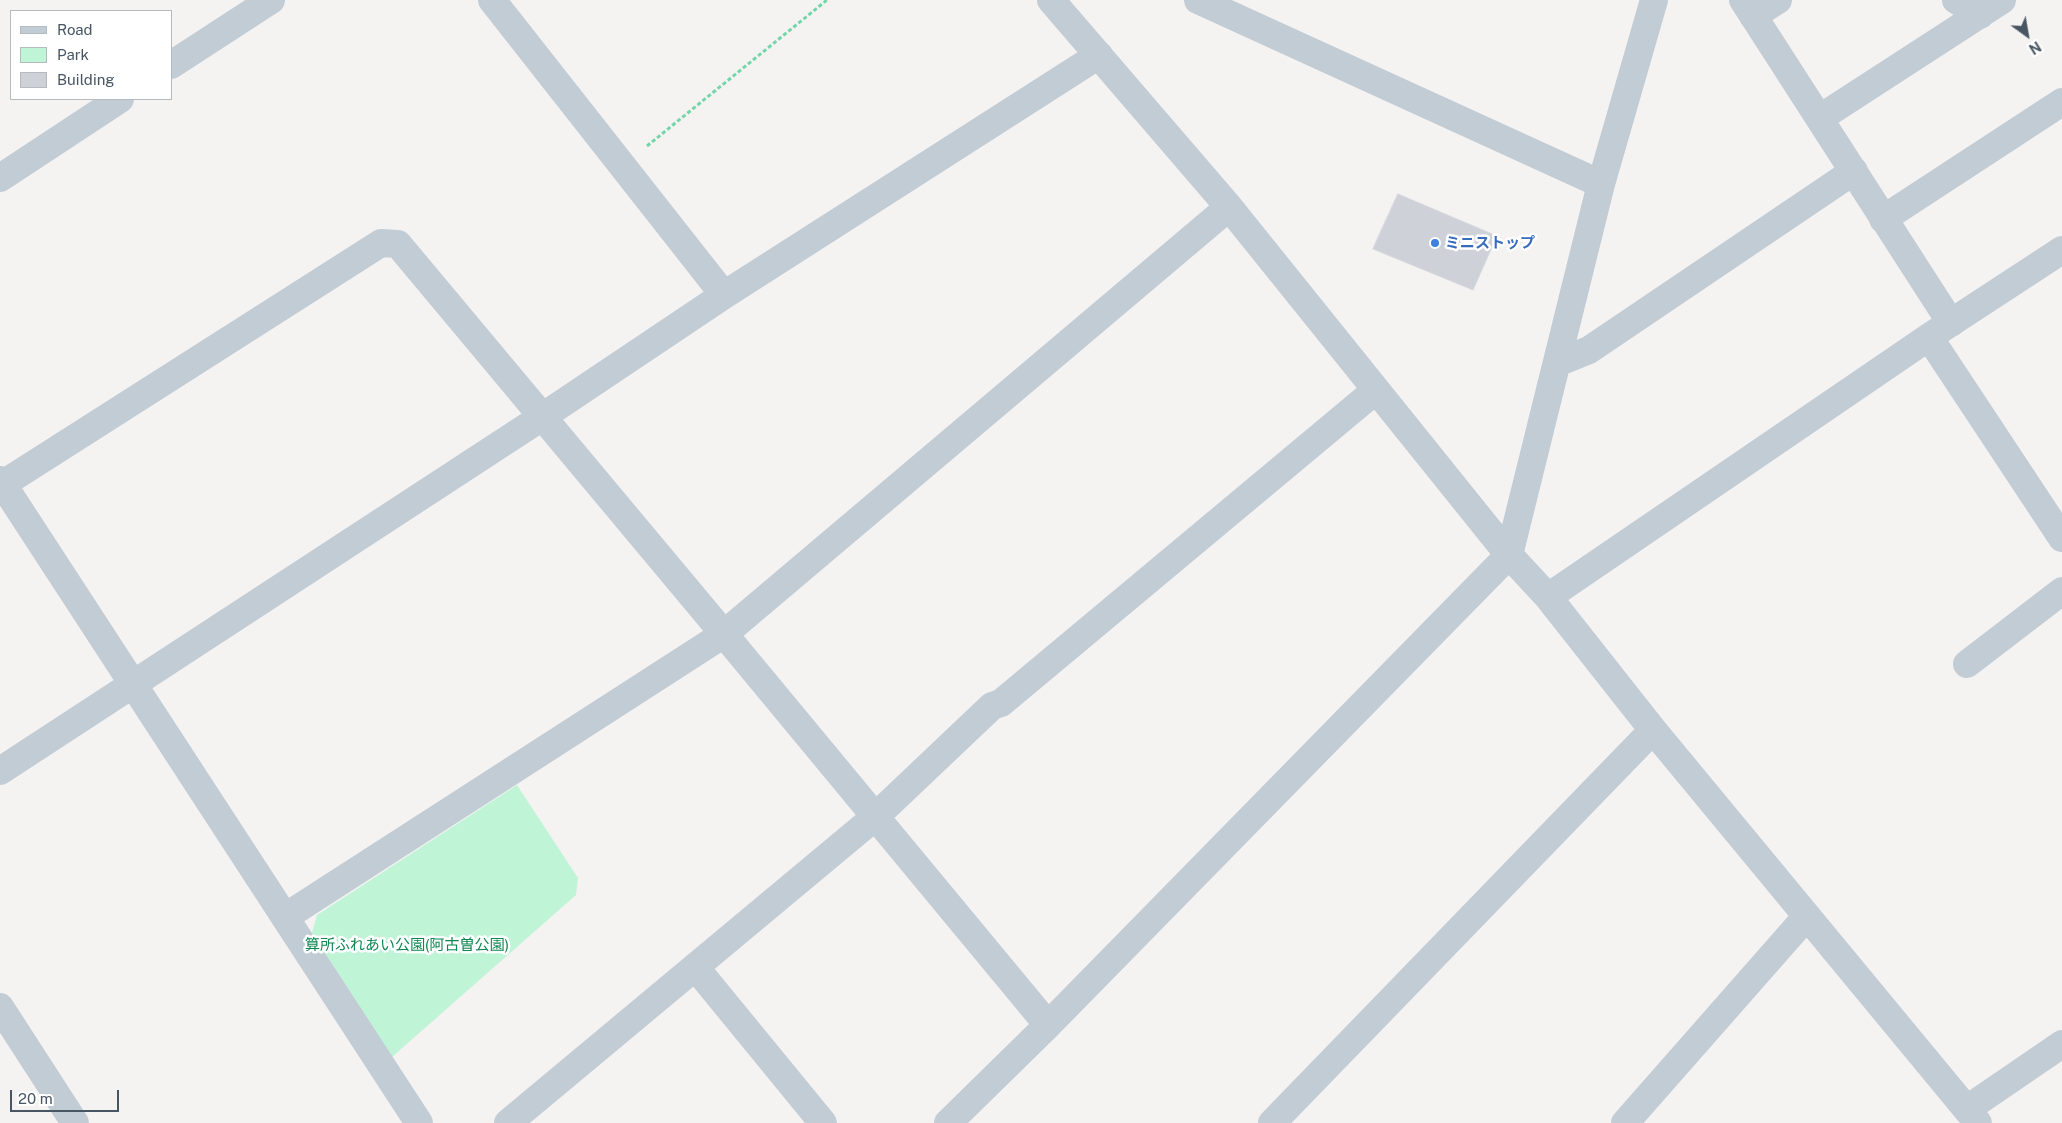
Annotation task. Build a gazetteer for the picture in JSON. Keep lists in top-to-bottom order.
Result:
{
  "parks": ["算所ふれあい公園(阿古曽公園)"],
  "places": ["ミニストップ"],
  "legend": ["Road", "Park", "Building"],
  "scale_bar": "20 m",
  "north": "bottom right"
}
